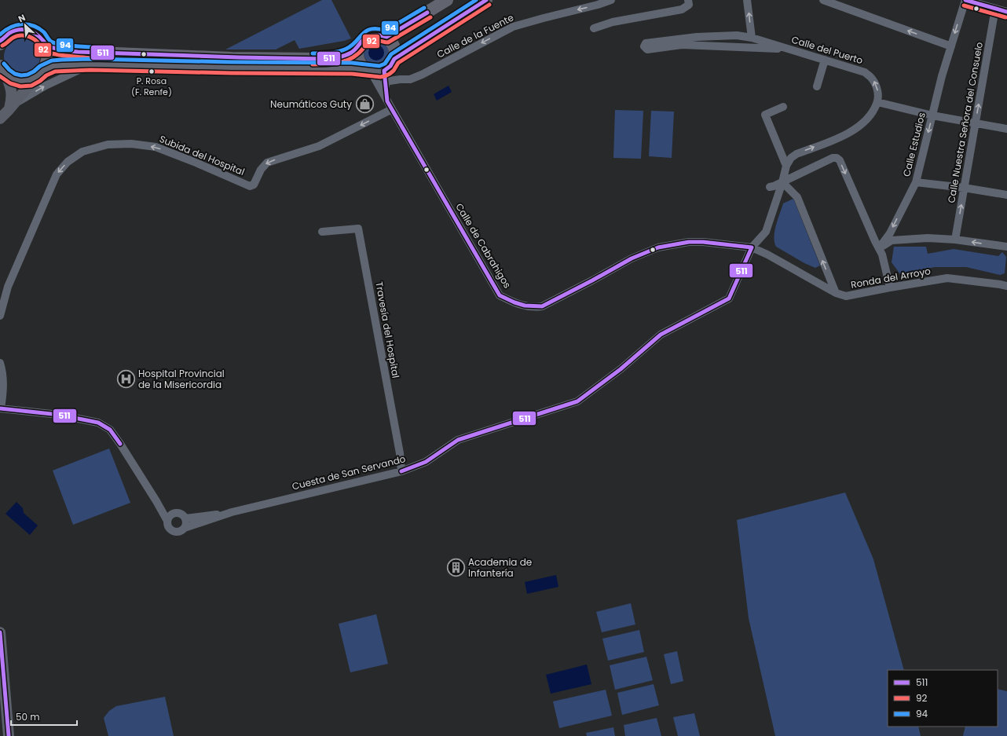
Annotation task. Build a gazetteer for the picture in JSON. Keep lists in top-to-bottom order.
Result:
{
  "streets": {
    "street": [
      "Calle de la Fuente",
      "Calle del Puerto",
      "Calle Nuestra Señora del Consuelo",
      "Calle Estudios",
      "Subida del Hospital",
      "Calle de Cabrahigos",
      "Ronda del Arroyo",
      "Travesía del Hospital",
      "Cuesta de San Servando"
    ]
  },
  "crossings": [
    ["Calle de la Fuente", "Calle de Cabrahigos"],
    ["Subida del Hospital", "Calle de Cabrahigos"],
    ["Calle de Cabrahigos", "Ronda del Arroyo"],
    ["Calle de Cabrahigos", "Cuesta de San Servando"],
    ["Ronda del Arroyo", "Cuesta de San Servando"],
    ["Travesía del Hospital", "Cuesta de San Servando"]
  ],
  "one_way": [
    "Calle de la Fuente",
    "Calle Nuestra Señora del Consuelo",
    "Calle Estudios",
    "Subida del Hospital"
  ],
  "places": {
    "other": ["P. Rosa (F. Renfe)"],
    "shop": ["Neumáticos Guty"],
    "hospital": ["Hospital Provincial de la Misericordia"],
    "building": ["Academia de Infantería"]
  },
  "lines": ["transit line 511", "transit line 94", "transit line 92"],
  "legend": ["511", "92", "94"],
  "scale_bar": "50 m",
  "north": "top left"
}
